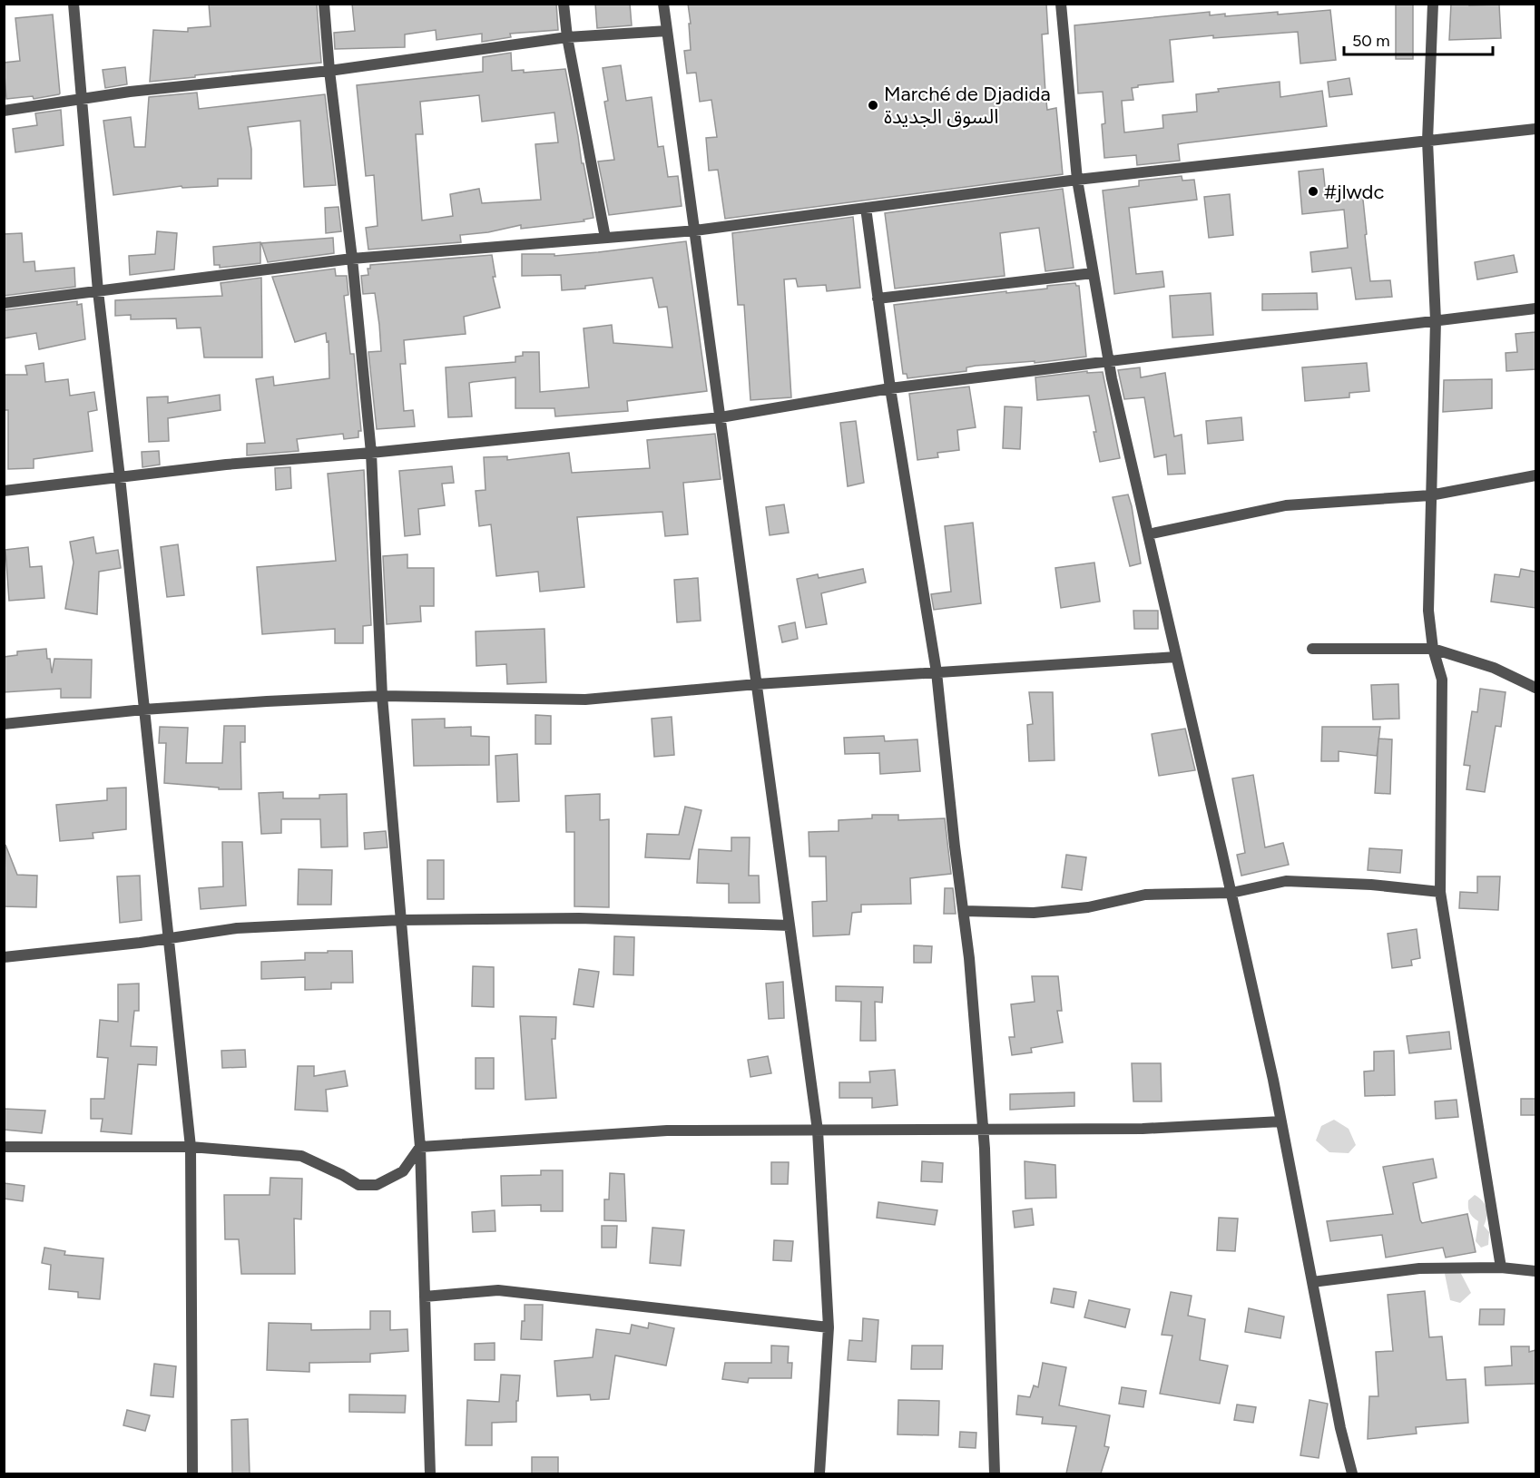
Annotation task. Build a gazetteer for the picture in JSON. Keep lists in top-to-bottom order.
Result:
{
  "places": ["Marché de Djadida السوق الجديدة", "#jlwdc"],
  "scale_bar": "50 m"
}
